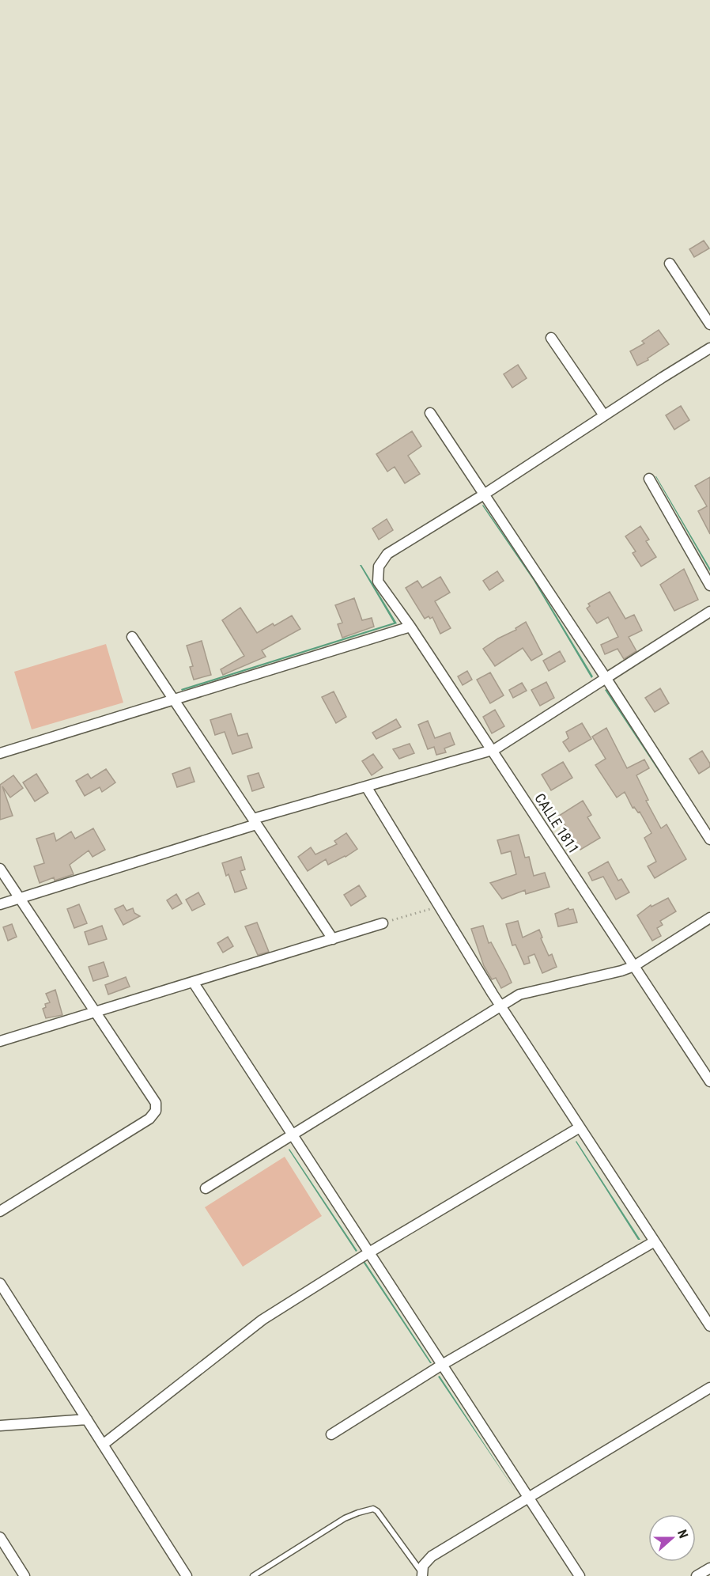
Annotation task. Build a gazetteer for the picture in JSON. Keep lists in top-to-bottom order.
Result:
{
  "streets": {
    "street": ["CALLE 1811"]
  },
  "north": "right"
}
